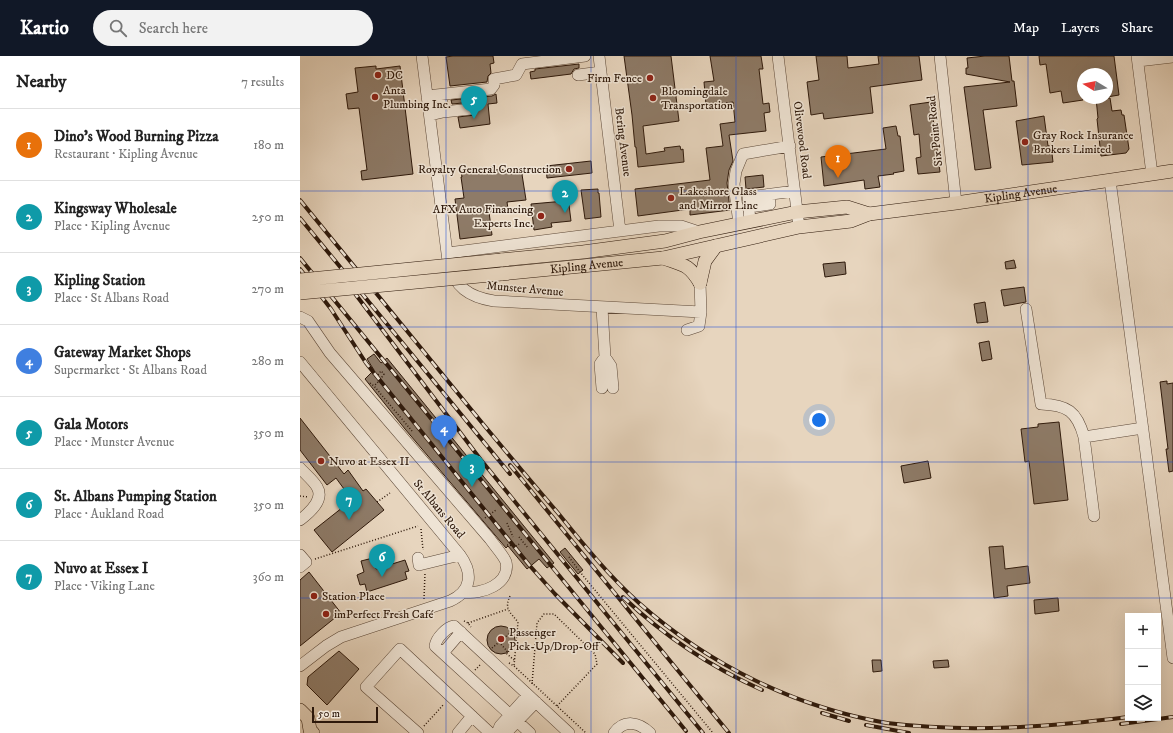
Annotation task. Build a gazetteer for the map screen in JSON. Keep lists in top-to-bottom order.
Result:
{
  "streets": {
    "main road": ["Kipling Avenue"],
    "street": [
      "Six Point Road",
      "Olivewood Road",
      "Bering Avenue",
      "Munster Avenue",
      "St Albans Road"
    ]
  },
  "crossings": [
    ["Six Point Road", "Kipling Avenue"],
    ["Olivewood Road", "Kipling Avenue"],
    ["Bering Avenue", "Kipling Avenue"],
    ["Kipling Avenue", "Munster Avenue"]
  ],
  "places": [
    "DC",
    "Firm Fence",
    "Anta Plumbing Inc.",
    "Bloomingdale Transportation",
    "Gray Rock Insurance Brokers Limited",
    "Royalty General Construction",
    "Lakeshore Glass and Mirror Linc",
    "AFX Auto Financing Experts Inc.",
    "Nuvo at Essex II",
    "Station Place",
    "imPerfect Fresh Café",
    "Passenger Pick-Up/Drop-Off"
  ],
  "scale_bar": "50 m",
  "north": "left",
  "page": {
    "header": "Kartio",
    "search": "Search here",
    "nav": ["Map", "Layers", "Share"],
    "heading": ["Nearby", "7 results"],
    "pins": [
      "5",
      "1",
      "2",
      "4",
      "3",
      "7",
      "6"
    ],
    "list": [
      {
        "mark": "1",
        "name": "Dino’s Wood Burning Pizza",
        "note": "Restaurant · Kipling Avenue",
        "value": "180 m"
      },
      {
        "mark": "2",
        "name": "Kingsway Wholesale",
        "note": "Place · Kipling Avenue",
        "value": "250 m"
      },
      {
        "mark": "3",
        "name": "Kipling Station",
        "note": "Place · St Albans Road",
        "value": "270 m"
      },
      {
        "mark": "4",
        "name": "Gateway Market Shops",
        "note": "Supermarket · St Albans Road",
        "value": "280 m"
      },
      {
        "mark": "5",
        "name": "Gala Motors",
        "note": "Place · Munster Avenue",
        "value": "350 m"
      },
      {
        "mark": "6",
        "name": "St. Albans Pumping Station",
        "note": "Place · Aukland Road",
        "value": "350 m"
      },
      {
        "mark": "7",
        "name": "Nuvo at Essex I",
        "note": "Place · Viking Lane",
        "value": "360 m"
      }
    ],
    "map_buttons": ["+", "−"],
    "scale": "50 m"
  }
}
